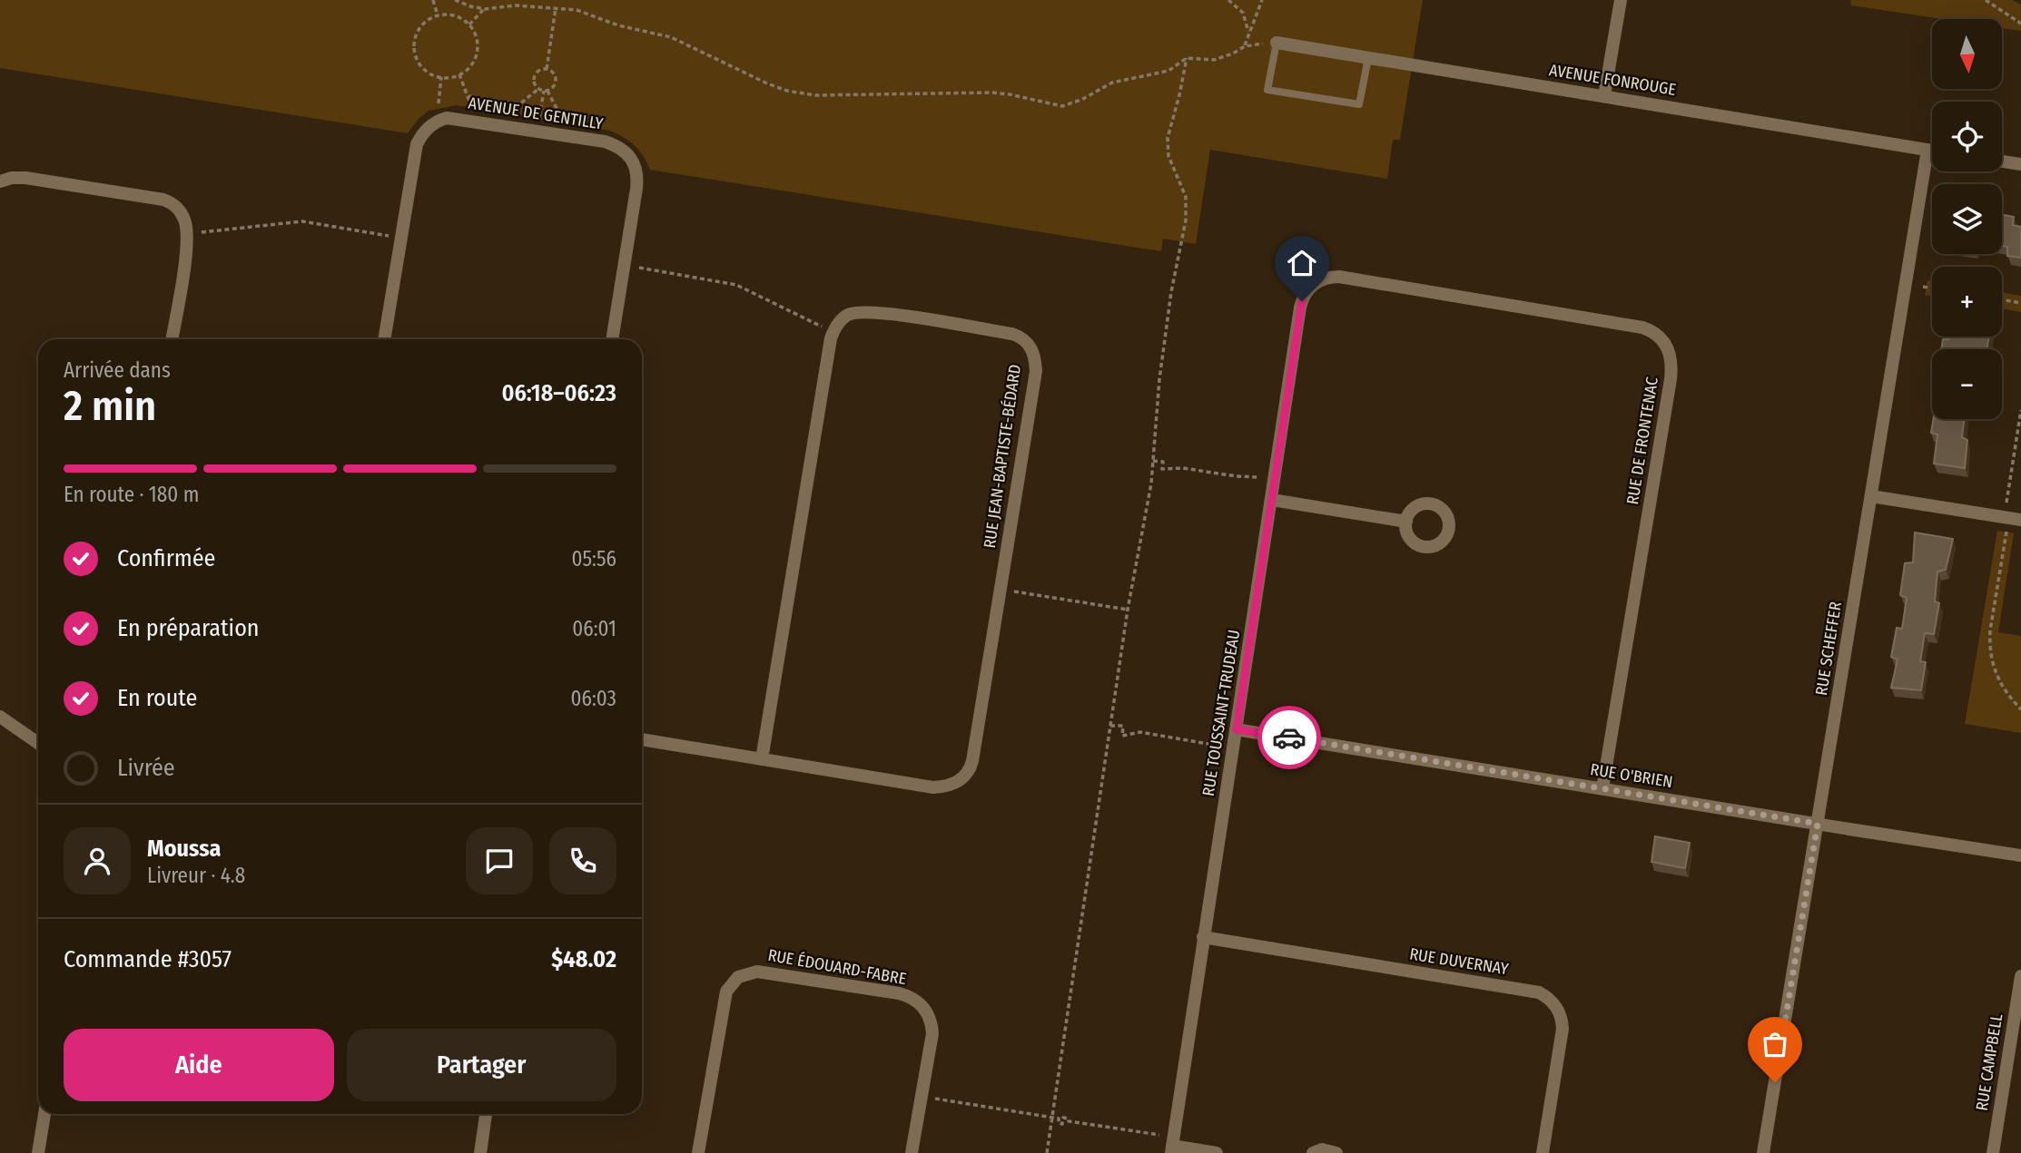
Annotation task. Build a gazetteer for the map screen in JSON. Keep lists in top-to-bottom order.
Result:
{
  "streets": {
    "street": [
      "AVENUE FONROUGE",
      "AVENUE DE GENTILLY",
      "RUE DE FRONTENAC",
      "RUE JEAN-BAPTISTE-BÉDARD",
      "RUE SCHEFFER",
      "RUE TOUSSAINT-TRUDEAU",
      "RUE O'BRIEN",
      "RUE DUVERNAY",
      "RUE ÉDOUARD-FABRE",
      "RUE CAMPBELL"
    ]
  },
  "crossings": [
    ["AVENUE FONROUGE", "RUE SCHEFFER"],
    ["RUE DE FRONTENAC", "RUE TOUSSAINT-TRUDEAU"],
    ["RUE DE FRONTENAC", "RUE O'BRIEN"],
    ["RUE SCHEFFER", "RUE O'BRIEN"],
    ["RUE TOUSSAINT-TRUDEAU", "RUE O'BRIEN"],
    ["RUE TOUSSAINT-TRUDEAU", "RUE DUVERNAY"]
  ],
  "north": "bottom",
  "page": {
    "map_buttons": ["+", "−"],
    "heading": ["2 min", "Arrivée dans", "06:18–06:23"],
    "panel": [
      "Moussa",
      "Livreur · 4.8",
      "Commande #3057",
      "$48.02"
    ],
    "bar": "En route · 180 m",
    "list": [
      ["Confirmée", "05:56"],
      ["En préparation", "06:01"],
      ["En route", "06:03"],
      "Livrée"
    ],
    "buttons": ["Aide", "Partager"]
  }
}
